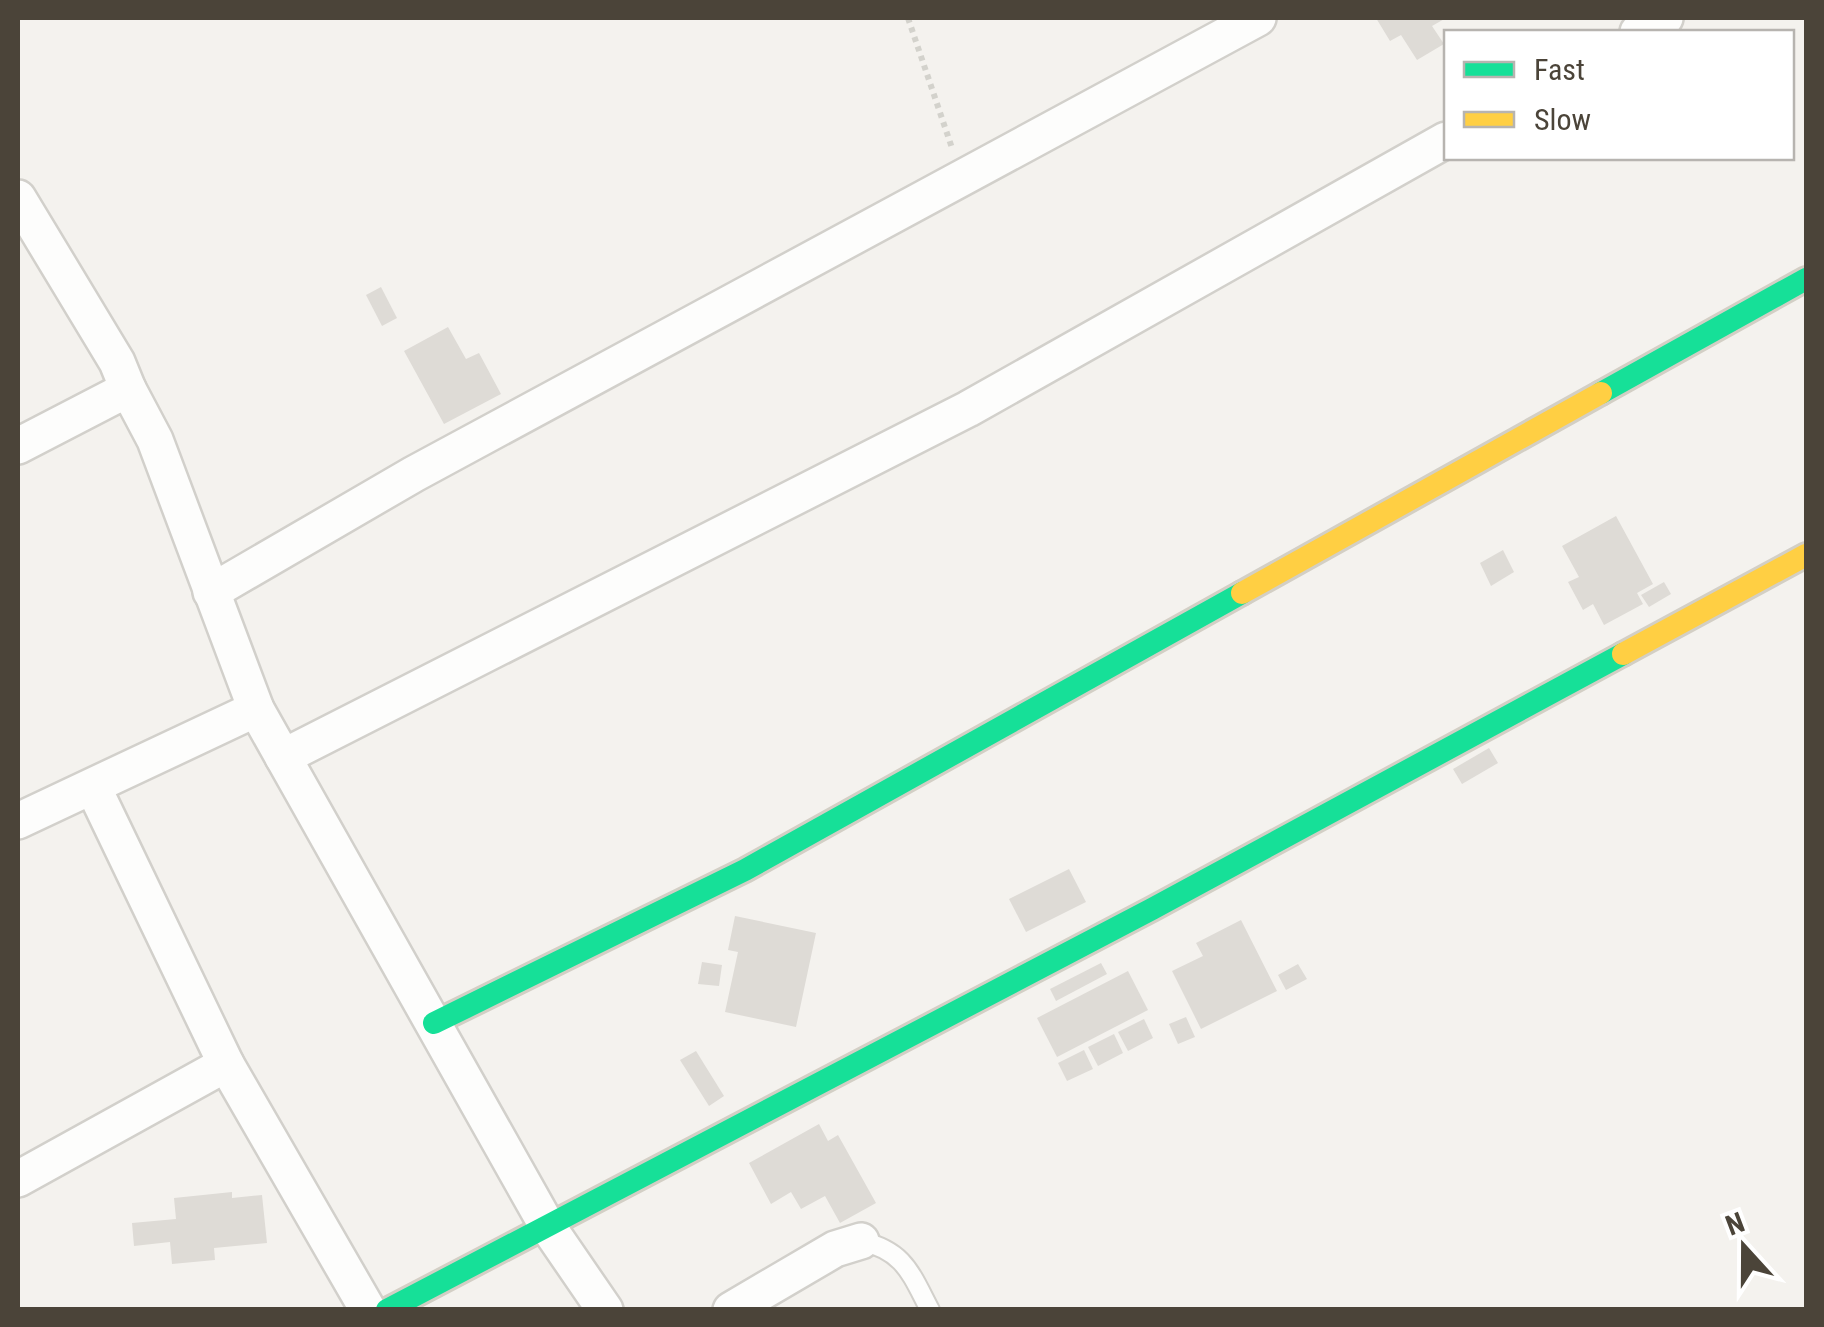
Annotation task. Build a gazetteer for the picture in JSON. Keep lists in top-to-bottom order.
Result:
{
  "legend": ["Fast", "Slow"],
  "north": "top"
}
